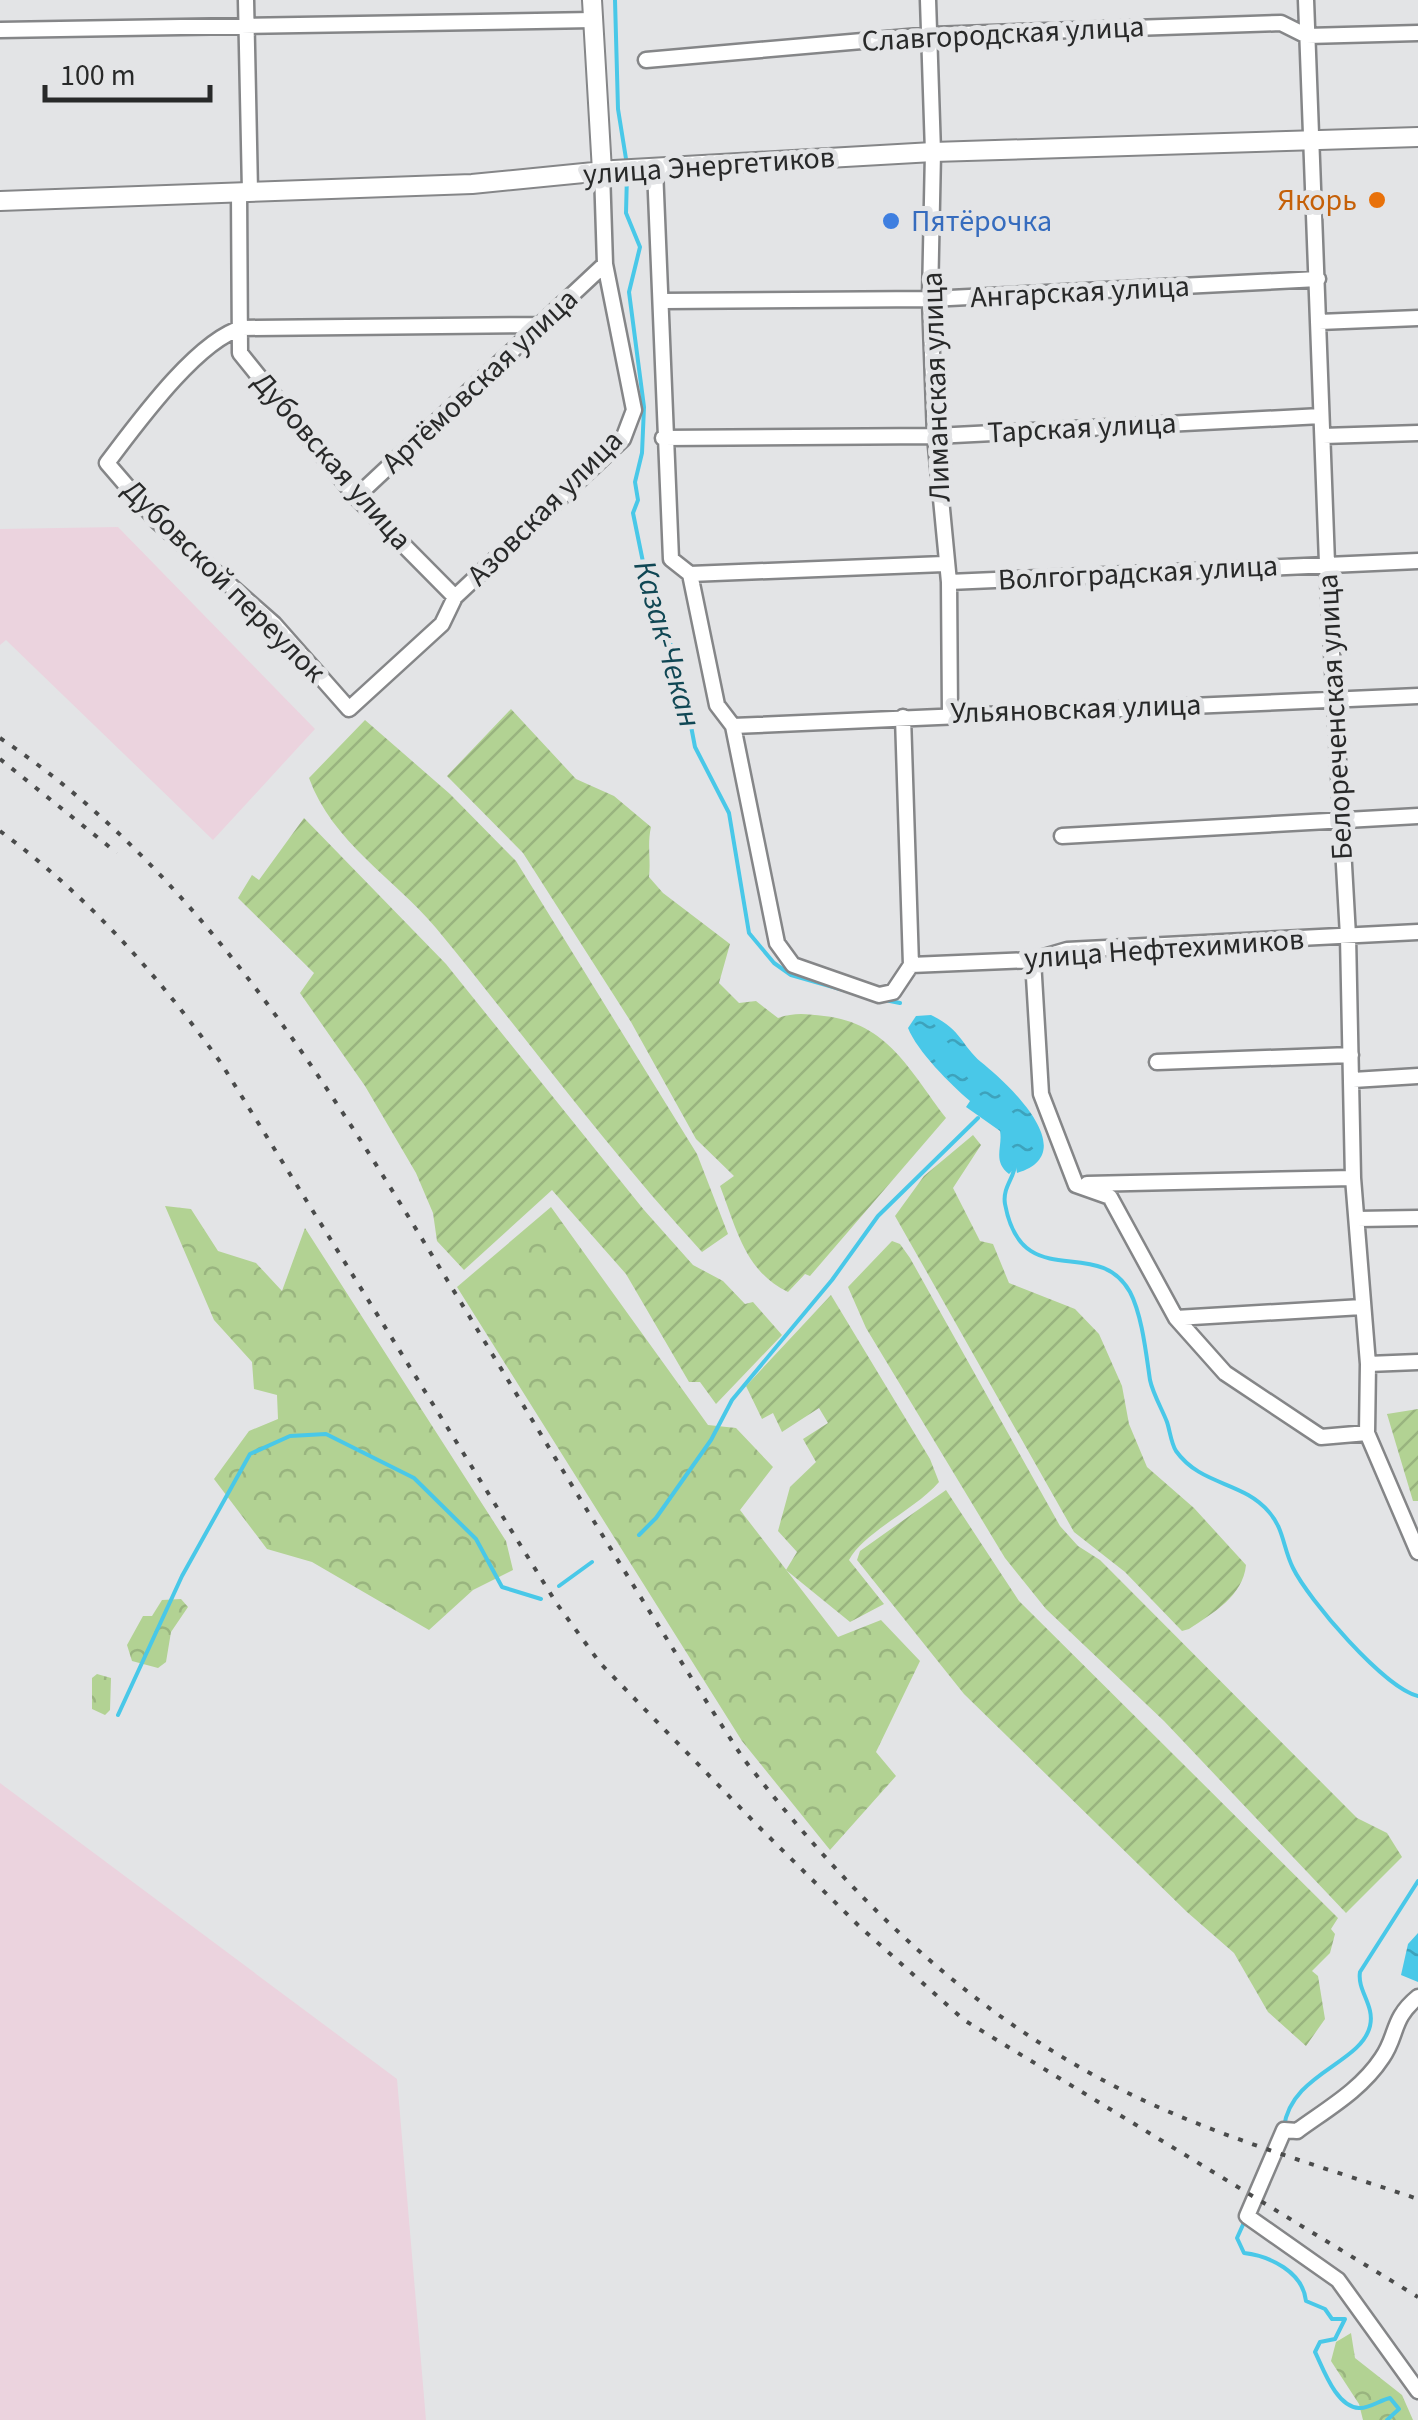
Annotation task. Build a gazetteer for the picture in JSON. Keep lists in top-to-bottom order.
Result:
{
  "streets": {
    "main road": ["улица Энергетиков", "Азовская улица"],
    "street": [
      "Славгородская улица",
      "Ангарская улица",
      "Артёмовская улица",
      "Лиманская улица",
      "Тарская улица",
      "Дубовская улица",
      "Волгоградская улица",
      "Дубовской переулок",
      "Ульяновская улица",
      "Белореченская улица",
      "улица Нефтехимиков"
    ]
  },
  "crossings": [
    ["Славгородская улица", "Лиманская улица"],
    ["Славгородская улица", "Белореченская улица"],
    ["улица Энергетиков", "Лиманская улица"],
    ["улица Энергетиков", "Дубовская улица"],
    ["улица Энергетиков", "Азовская улица"],
    ["улица Энергетиков", "Белореченская улица"],
    ["Ангарская улица", "Лиманская улица"],
    ["Ангарская улица", "Белореченская улица"],
    ["Артёмовская улица", "Дубовская улица"],
    ["Артёмовская улица", "Азовская улица"],
    ["Лиманская улица", "Тарская улица"],
    ["Лиманская улица", "Волгоградская улица"],
    ["Лиманская улица", "Ульяновская улица"],
    ["Тарская улица", "Белореченская улица"],
    ["Дубовская улица", "Азовская улица"],
    ["Дубовская улица", "Дубовской переулок"],
    ["Азовская улица", "Дубовской переулок"],
    ["Волгоградская улица", "Белореченская улица"],
    ["Ульяновская улица", "Белореченская улица"],
    ["Белореченская улица", "улица Нефтехимиков"]
  ],
  "water": ["Казак-Чекан"],
  "places": ["Якорь", "Пятёрочка"],
  "scale_bar": "100 m"
}
